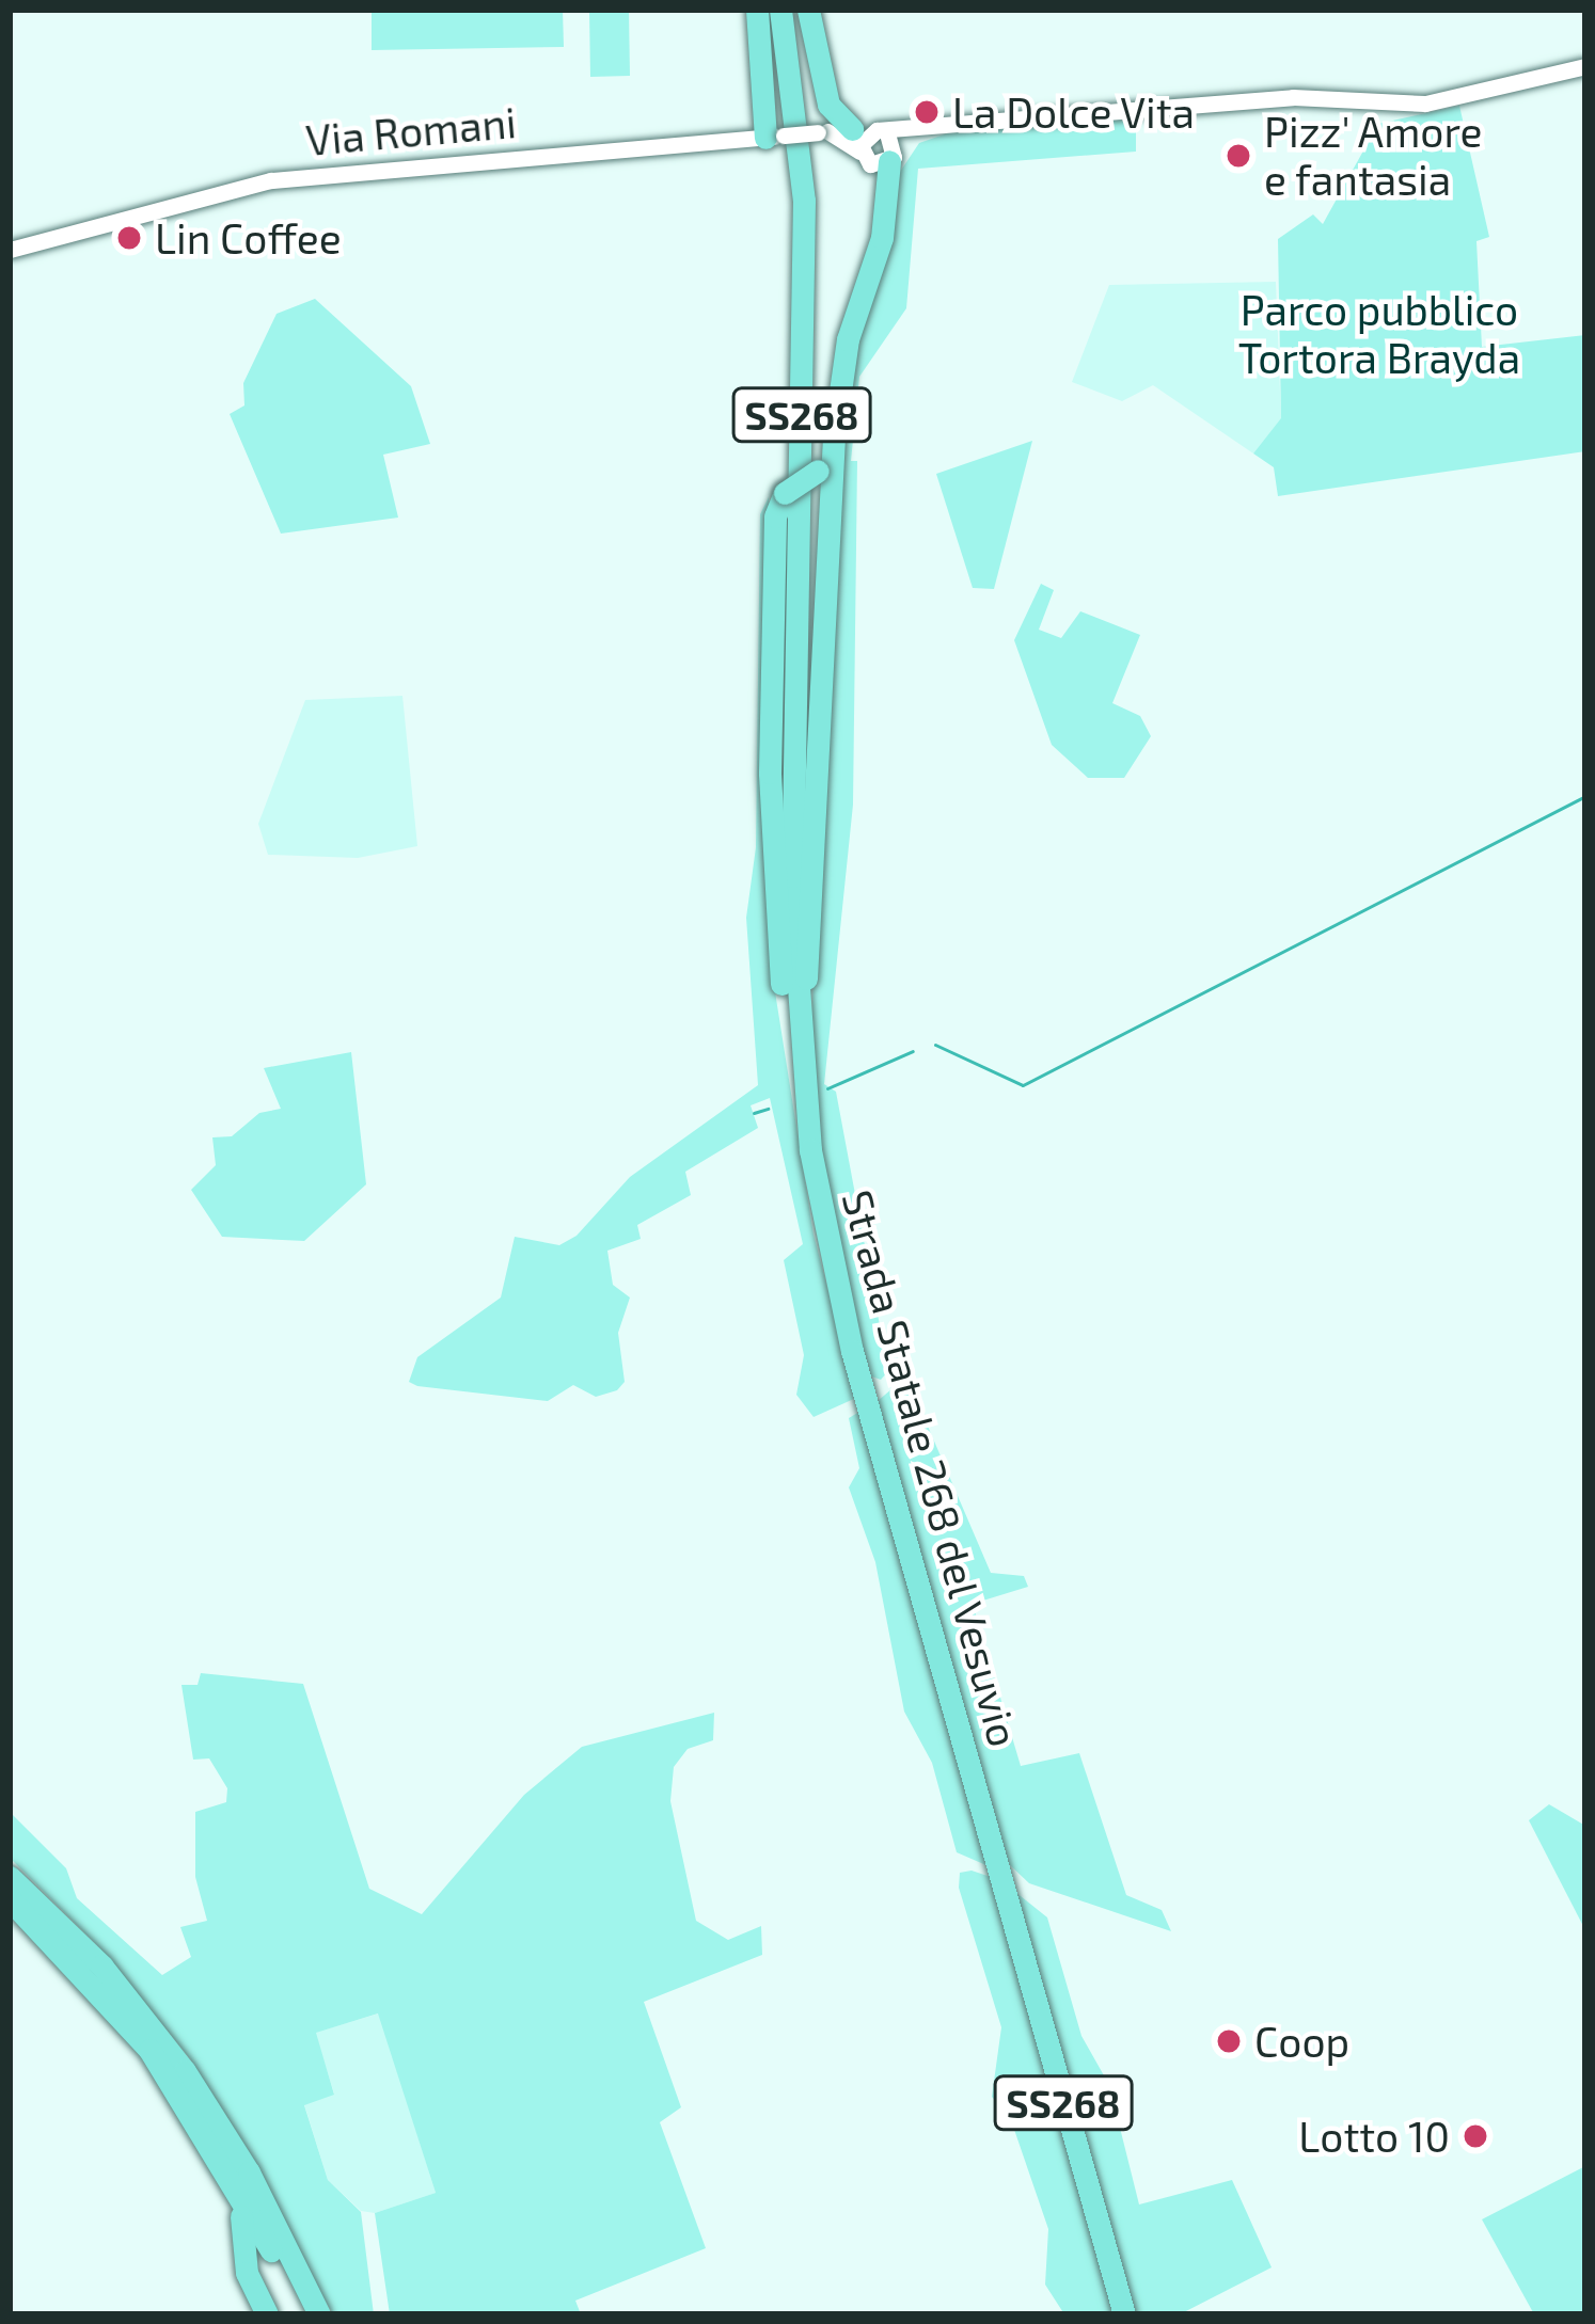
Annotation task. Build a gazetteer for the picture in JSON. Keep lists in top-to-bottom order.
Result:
{
  "streets": {
    "highway": ["SS268", "Strada Statale 268 del Vesuvio"],
    "street": ["Via Romani"]
  },
  "parks": ["Parco pubblico Tortora Brayda"],
  "places": [
    "La Dolce Vita",
    "Pizz' Amore e fantasia",
    "Lin Coffee",
    "Coop",
    "Lotto 10"
  ]
}
